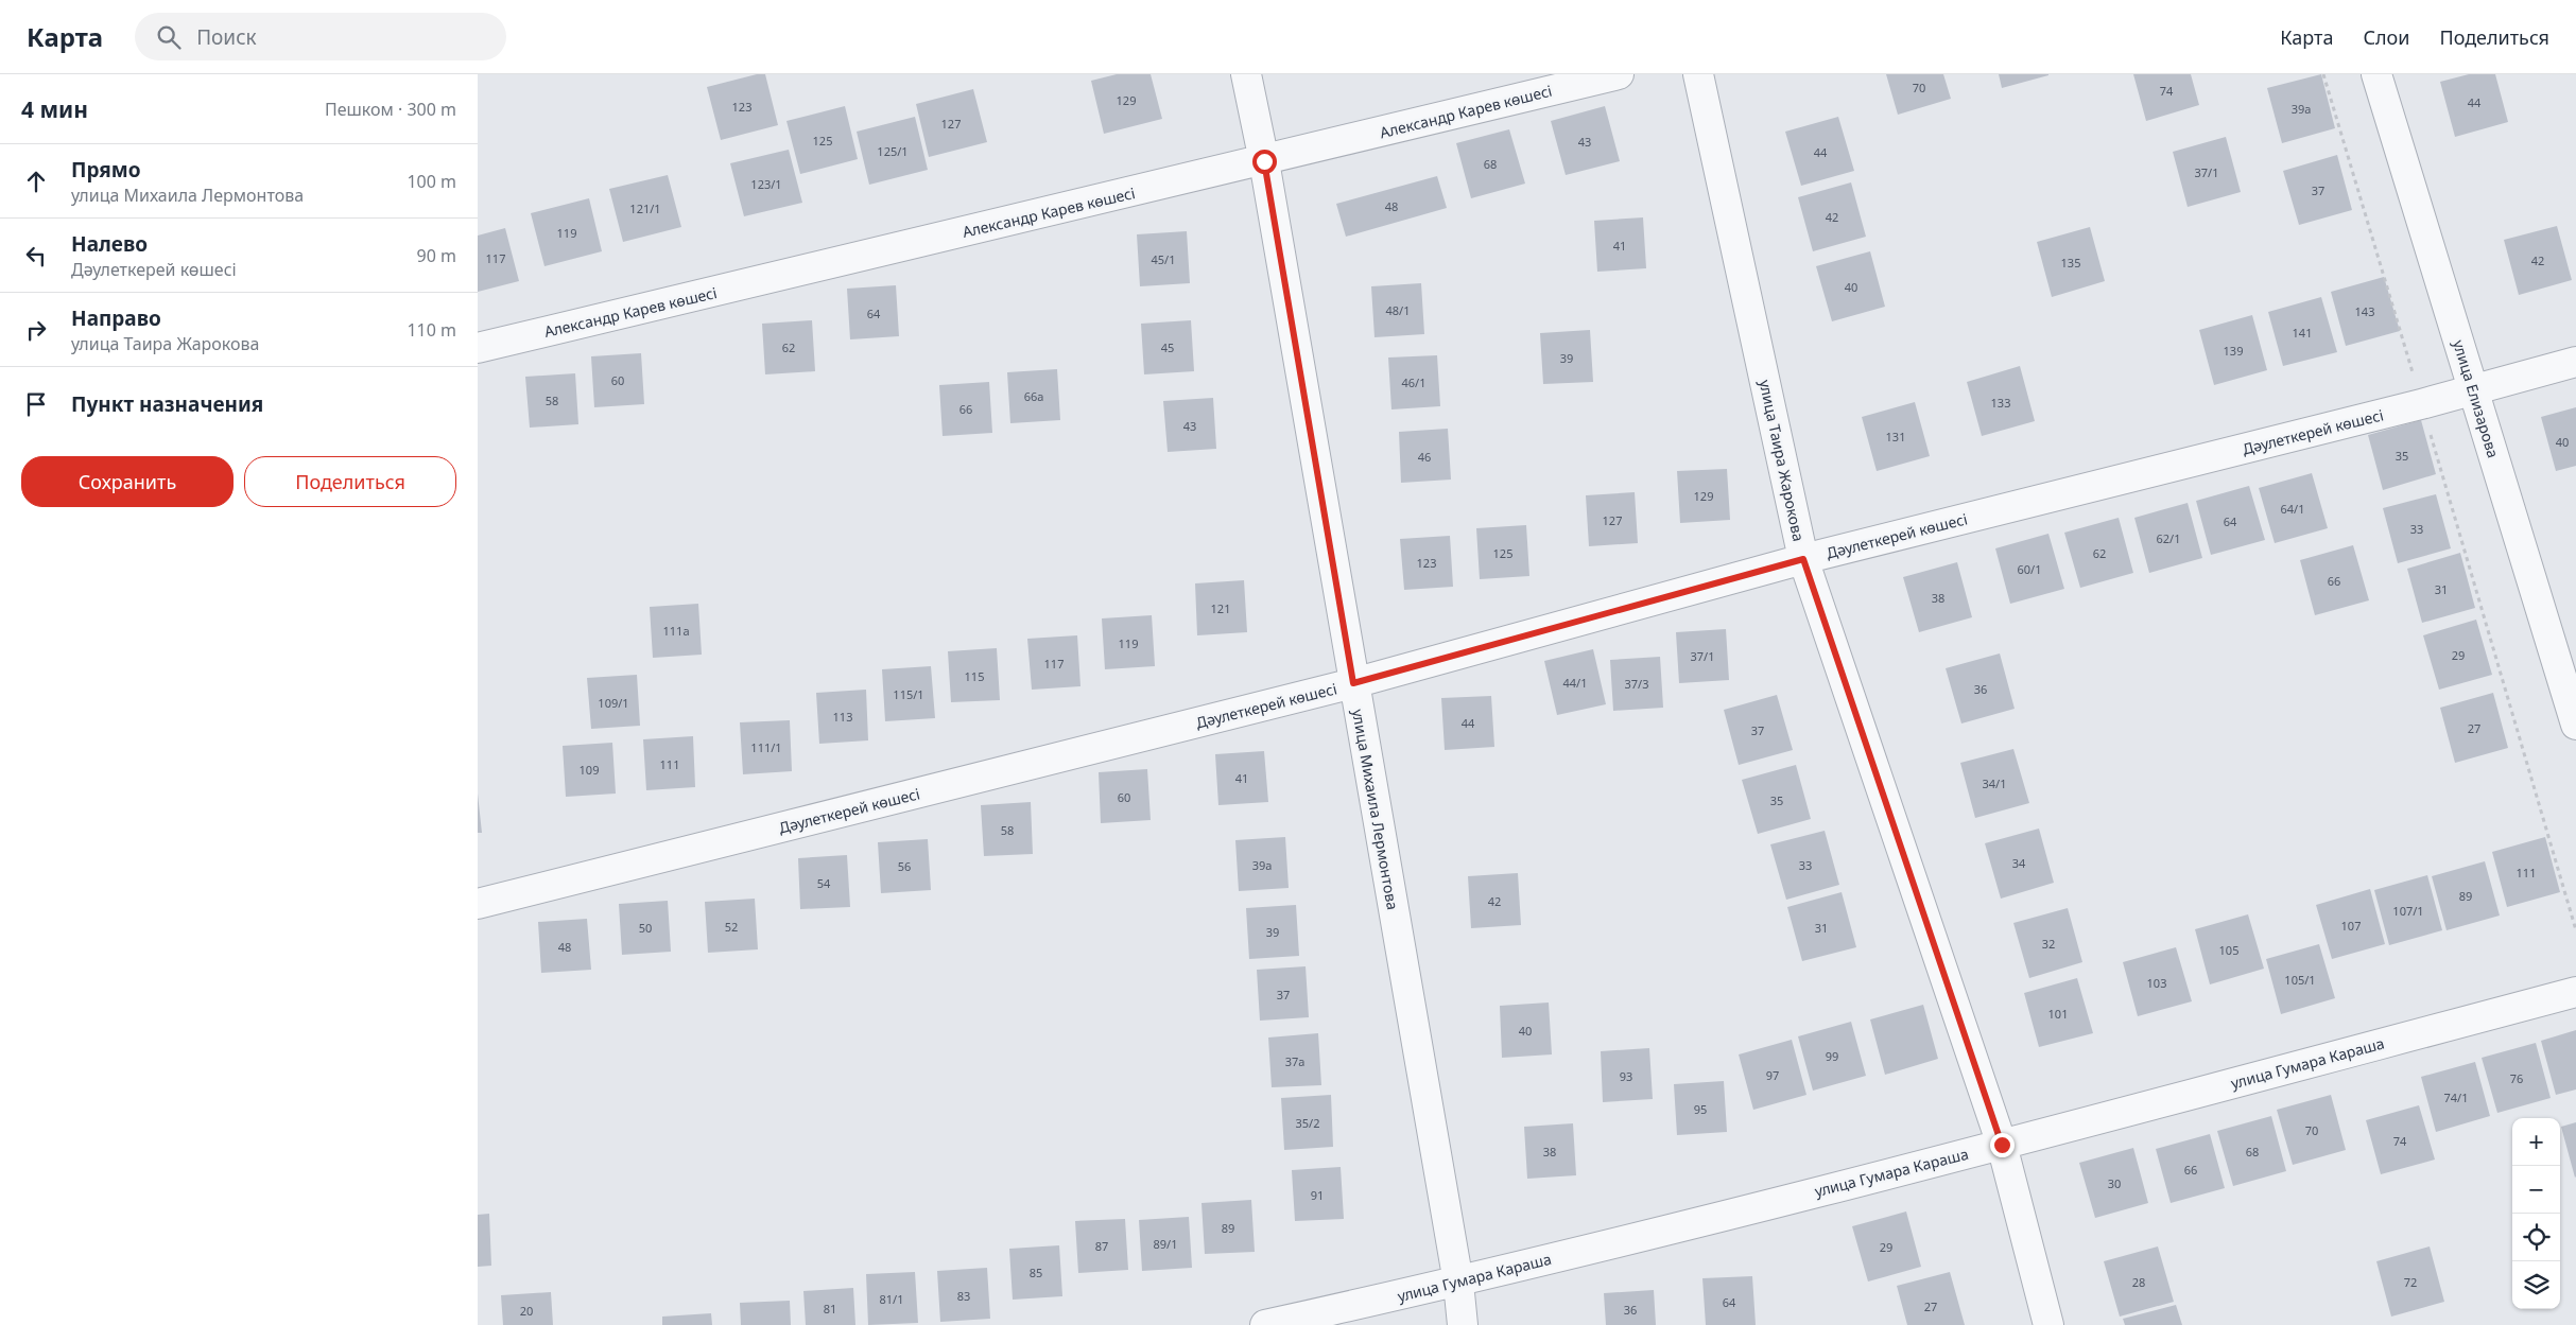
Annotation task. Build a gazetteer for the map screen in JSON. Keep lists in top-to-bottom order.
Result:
{
  "streets": {
    "street": [
      "Александр Карев көшесі",
      "улица Елизарова",
      "Дәулеткерей көшесі",
      "улица Таира Жарокова",
      "улица Михаила Лермонтова",
      "улица Гумара Караша"
    ]
  },
  "crossings": [
    ["Александр Карев көшесі", "улица Михаила Лермонтова"],
    ["улица Елизарова", "Дәулеткерей көшесі"],
    ["Дәулеткерей көшесі", "улица Таира Жарокова"],
    ["Дәулеткерей көшесі", "улица Михаила Лермонтова"],
    ["улица Таира Жарокова", "улица Гумара Караша"],
    ["улица Михаила Лермонтова", "улица Гумара Караша"]
  ],
  "house_numbers": [
    "70",
    "74",
    "129",
    "44",
    "123",
    "39а",
    "127",
    "125",
    "43",
    "125/1",
    "44",
    "68",
    "37/1",
    "123/1",
    "37",
    "48",
    "121/1",
    "42",
    "119",
    "41",
    "117",
    "45/1",
    "42",
    "135",
    "40",
    "48/1",
    "143",
    "64",
    "141",
    "62",
    "45",
    "139",
    "39",
    "60",
    "46/1",
    "66а",
    "58",
    "133",
    "66",
    "43",
    "131",
    "40",
    "35",
    "46",
    "129",
    "64/1",
    "127",
    "64",
    "33",
    "62/1",
    "125",
    "62",
    "123",
    "60/1",
    "66",
    "31",
    "38",
    "121",
    "111а",
    "119",
    "29",
    "37/1",
    "117",
    "115",
    "44/1",
    "37/3",
    "36",
    "115/1",
    "109/1",
    "113",
    "44",
    "27",
    "37",
    "111/1",
    "111",
    "109",
    "41",
    "34/1",
    "60",
    "35",
    "58",
    "34",
    "39а",
    "33",
    "56",
    "111",
    "54",
    "89",
    "42",
    "107/1",
    "107",
    "52",
    "50",
    "31",
    "39",
    "32",
    "48",
    "105",
    "105/1",
    "103",
    "37",
    "101",
    "40",
    "99",
    "37а",
    "97",
    "93",
    "76",
    "74/1",
    "95",
    "35/2",
    "70",
    "74",
    "38",
    "68",
    "66",
    "30",
    "91",
    "89",
    "89/1",
    "87",
    "29",
    "85",
    "28",
    "72",
    "83",
    "81/1",
    "64",
    "27",
    "81",
    "36",
    "20"
  ],
  "page": {
    "header": "Карта",
    "search": "Поиск",
    "nav": ["Карта", "Слои", "Поделиться"],
    "heading": ["4 мин", "Пешком · 300 m"],
    "list": [
      ["Прямо", "улица Михаила Лермонтова", "100 m"],
      ["Налево", "Дәулеткерей көшесі", "90 m"],
      ["Направо", "улица Таира Жарокова", "110 m"],
      "Пункт назначения"
    ],
    "buttons": ["Сохранить", "Поделиться"],
    "map_buttons": ["+", "−"]
  }
}
